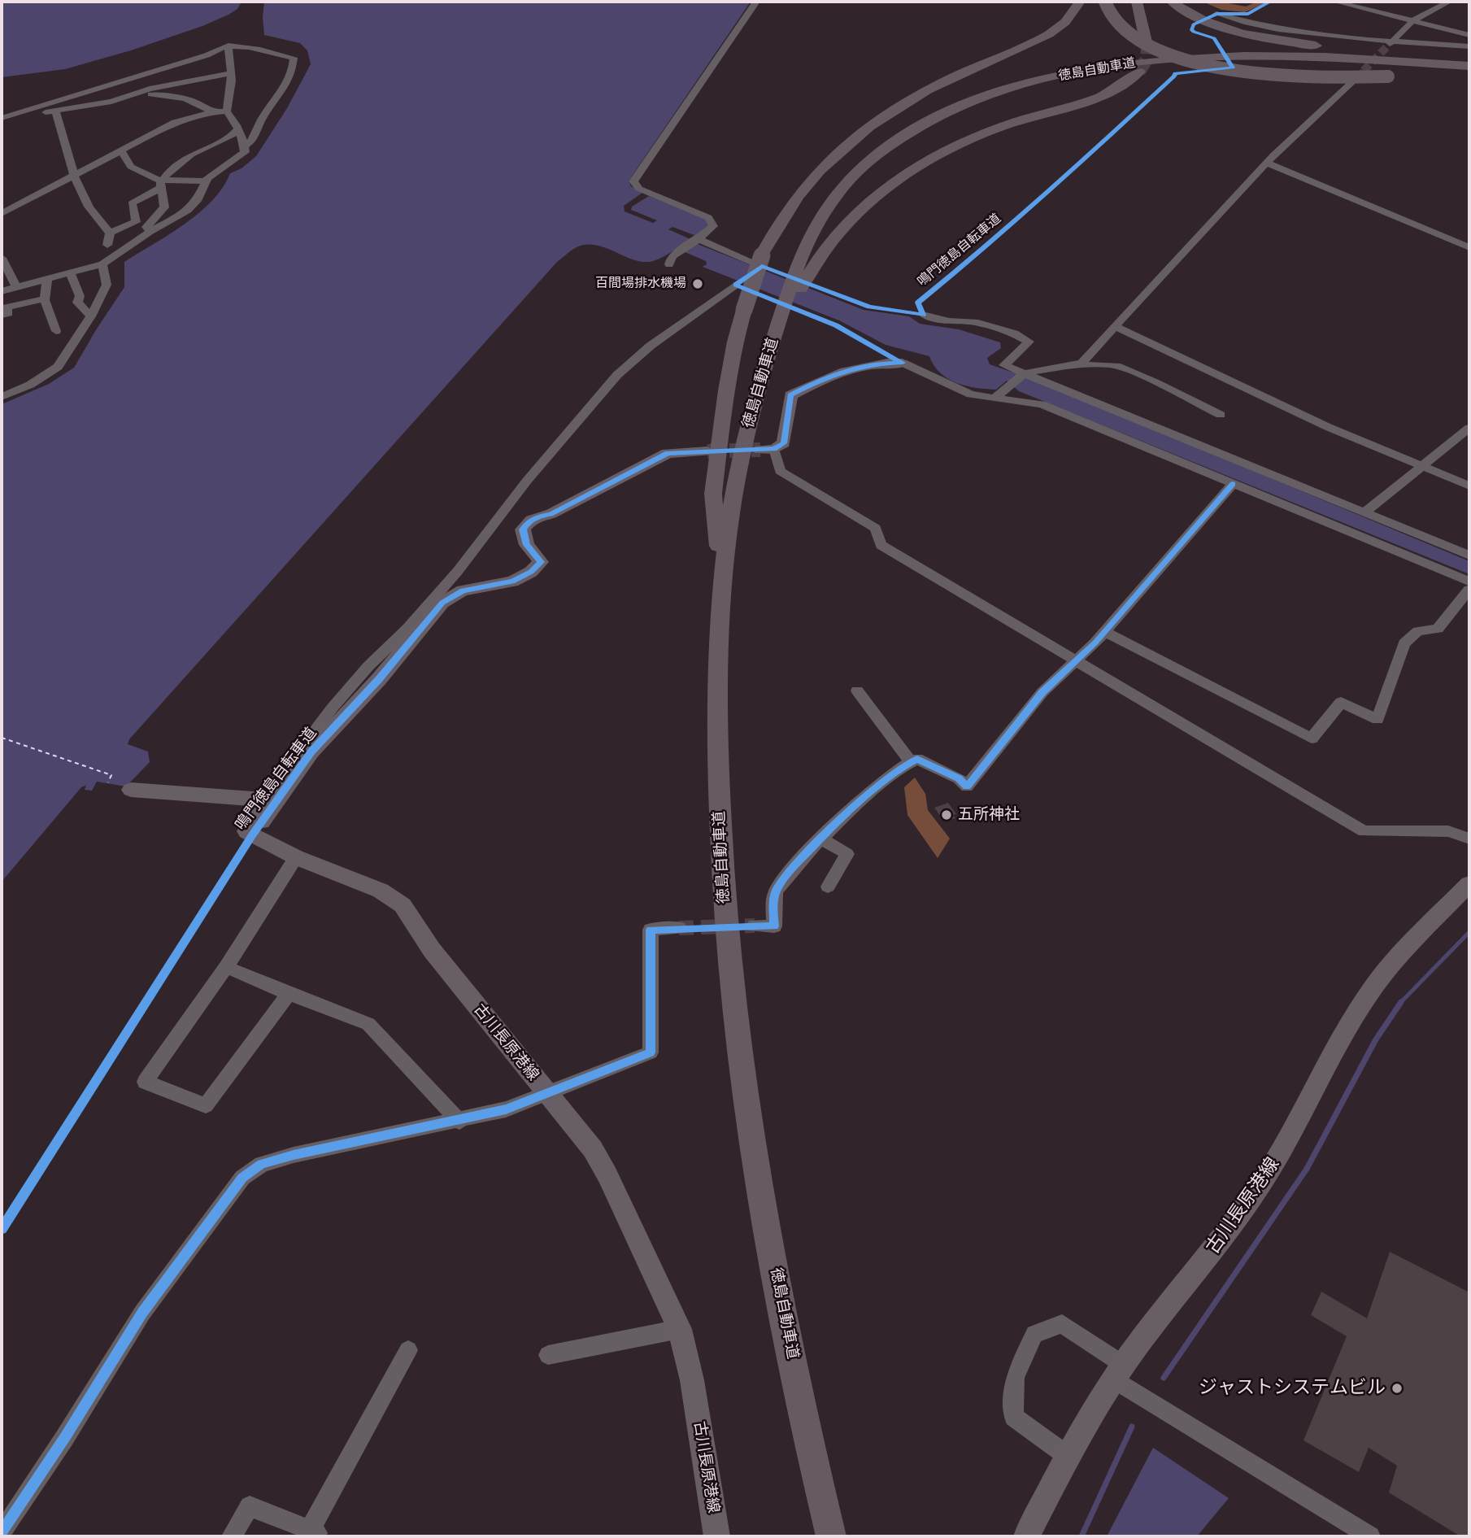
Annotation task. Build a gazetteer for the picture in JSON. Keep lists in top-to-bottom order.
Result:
{
  "streets": {
    "highway": ["徳島自動車道"],
    "main road": ["鳴門徳島自転車道", "古川長原港線"]
  },
  "crossings": [
    ["鳴門徳島自転車道", "古川長原港線"]
  ],
  "places": ["百間場排水機場", "五所神社", "ジャストシステムビル"]
}
